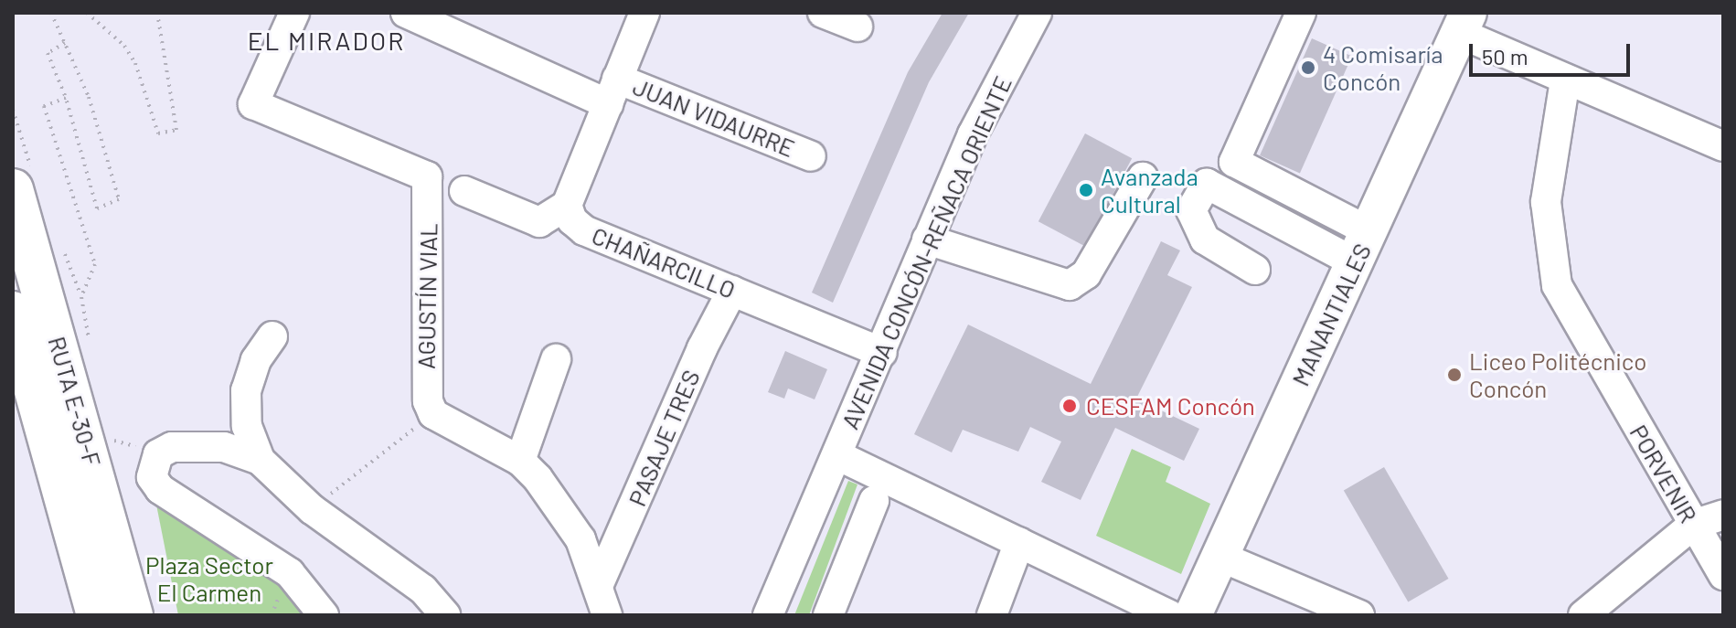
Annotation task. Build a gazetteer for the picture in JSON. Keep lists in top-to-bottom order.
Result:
{
  "streets": {
    "highway": ["RUTA E-30-F"],
    "main road": ["MANANTIALES"],
    "street": [
      "JUAN VIDAURRE",
      "AVENIDA CONCÓN-REÑACA ORIENTE",
      "CHAÑARCILLO",
      "AGUSTÍN VIAL",
      "PASAJE TRES",
      "PORVENIR"
    ]
  },
  "crossings": [
    ["JUAN VIDAURRE", "CHAÑARCILLO"],
    ["AVENIDA CONCÓN-REÑACA ORIENTE", "CHAÑARCILLO"],
    ["CHAÑARCILLO", "PASAJE TRES"]
  ],
  "districts": ["EL MIRADOR"],
  "parks": ["Plaza Sector El Carmen"],
  "places": [
    "4 Comisaría Concón",
    "Avanzada Cultural",
    "Liceo Politécnico Concón",
    "CESFAM Concón"
  ],
  "scale_bar": "50 m"
}
